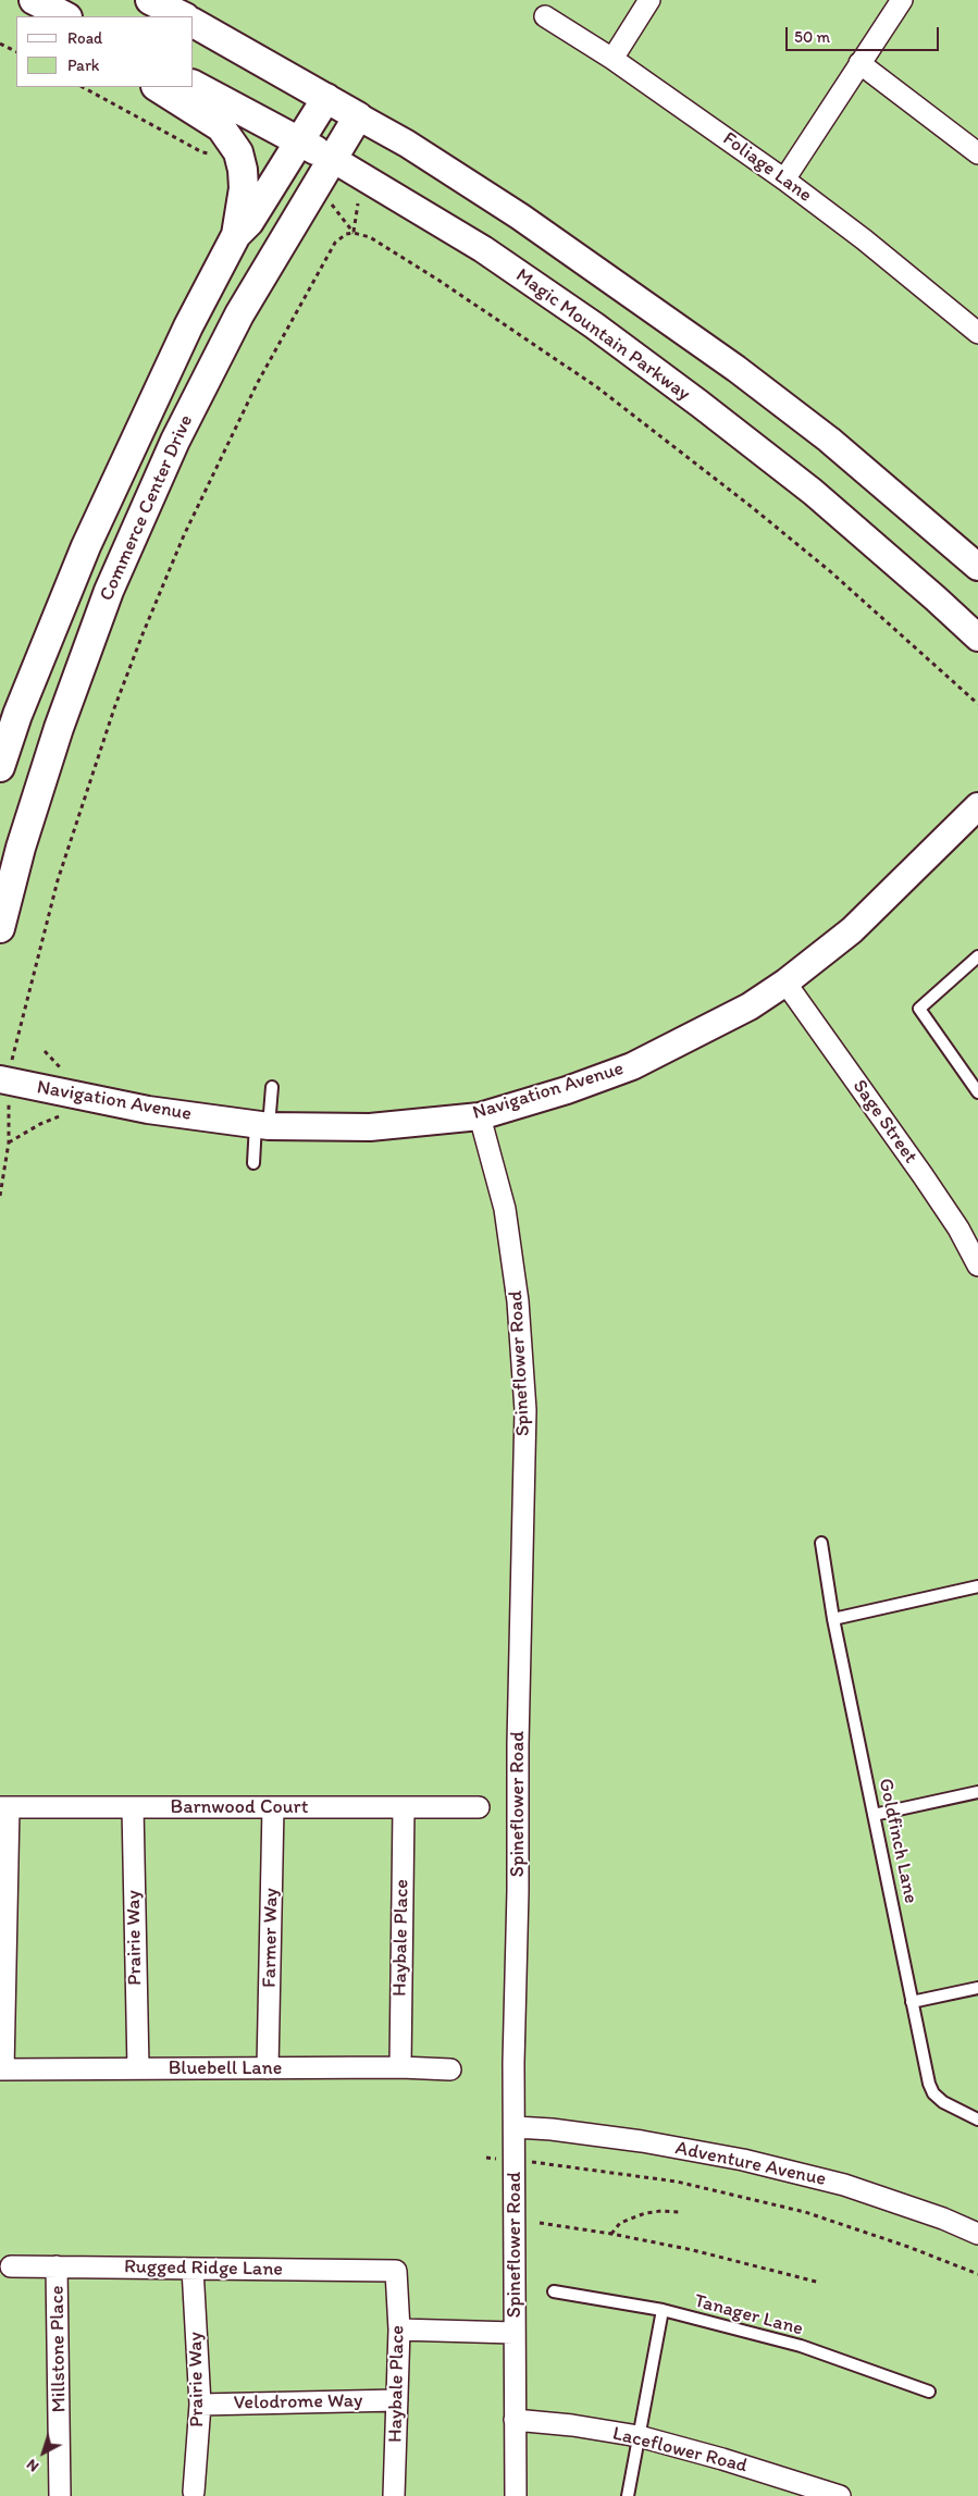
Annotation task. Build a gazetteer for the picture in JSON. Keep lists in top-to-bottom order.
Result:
{
  "streets": {
    "main road": ["Magic Mountain Parkway", "Commerce Center Drive"],
    "street": [
      "Foliage Lane",
      "Navigation Avenue",
      "Sage Street",
      "Spineflower Road",
      "Barnwood Court",
      "Prairie Way",
      "Farmer Way",
      "Haybale Place",
      "Bluebell Lane",
      "Adventure Avenue",
      "Rugged Ridge Lane",
      "Millstone Place",
      "Velodrome Way",
      "Laceflower Road"
    ],
    "lane": ["Goldfinch Lane", "Tanager Lane"]
  },
  "crossings": [
    ["Magic Mountain Parkway", "Commerce Center Drive"],
    ["Navigation Avenue", "Sage Street"],
    ["Navigation Avenue", "Spineflower Road"],
    ["Spineflower Road", "Adventure Avenue"],
    ["Spineflower Road", "Laceflower Road"],
    ["Barnwood Court", "Prairie Way"],
    ["Barnwood Court", "Farmer Way"],
    ["Barnwood Court", "Haybale Place"],
    ["Prairie Way", "Bluebell Lane"],
    ["Prairie Way", "Rugged Ridge Lane"],
    ["Prairie Way", "Velodrome Way"],
    ["Farmer Way", "Bluebell Lane"],
    ["Haybale Place", "Bluebell Lane"],
    ["Haybale Place", "Rugged Ridge Lane"],
    ["Haybale Place", "Velodrome Way"],
    ["Rugged Ridge Lane", "Millstone Place"]
  ],
  "legend": ["Road", "Park"],
  "scale_bar": "50 m",
  "north": "bottom left"
}
